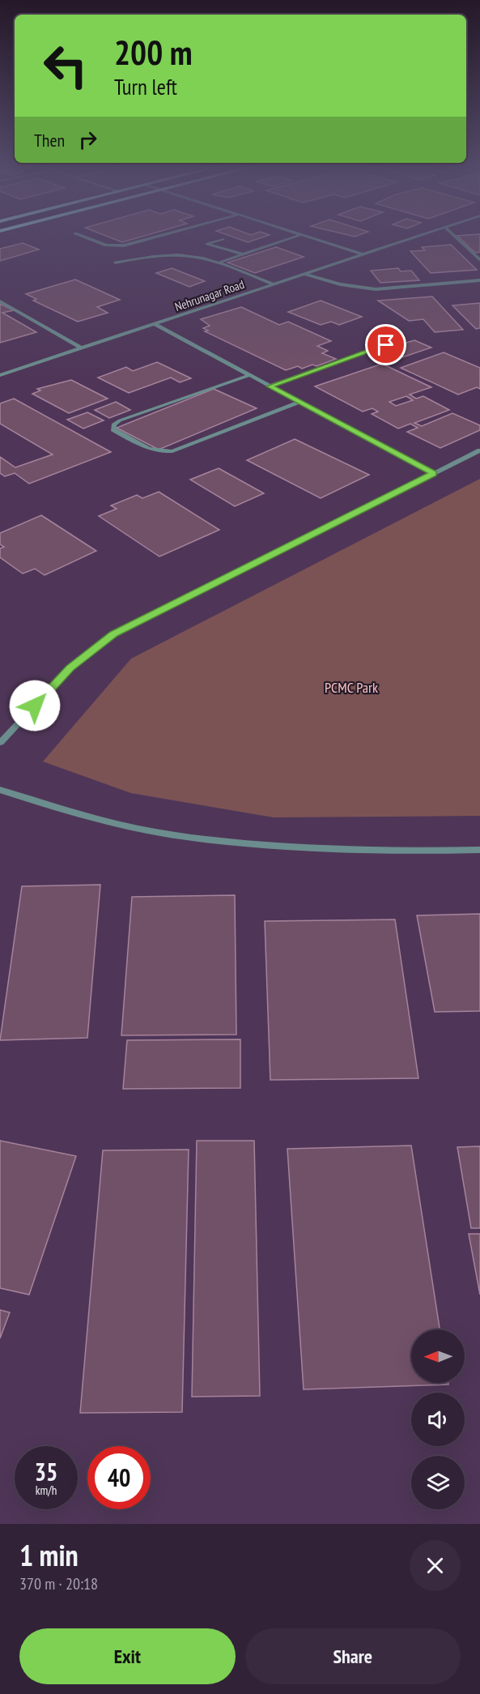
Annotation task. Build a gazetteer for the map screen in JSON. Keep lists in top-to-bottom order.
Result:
{
  "streets": {
    "street": ["Nehrunagar Road"]
  },
  "parks": ["PCMC Park"],
  "north": "left",
  "page": {
    "turn": ["200 m", "Turn left"],
    "then": "Then",
    "speed": "35 km/h",
    "limit": "40",
    "heading": ["1 min", "370 m · 20:18"],
    "buttons": ["Exit", "Share"]
  }
}
